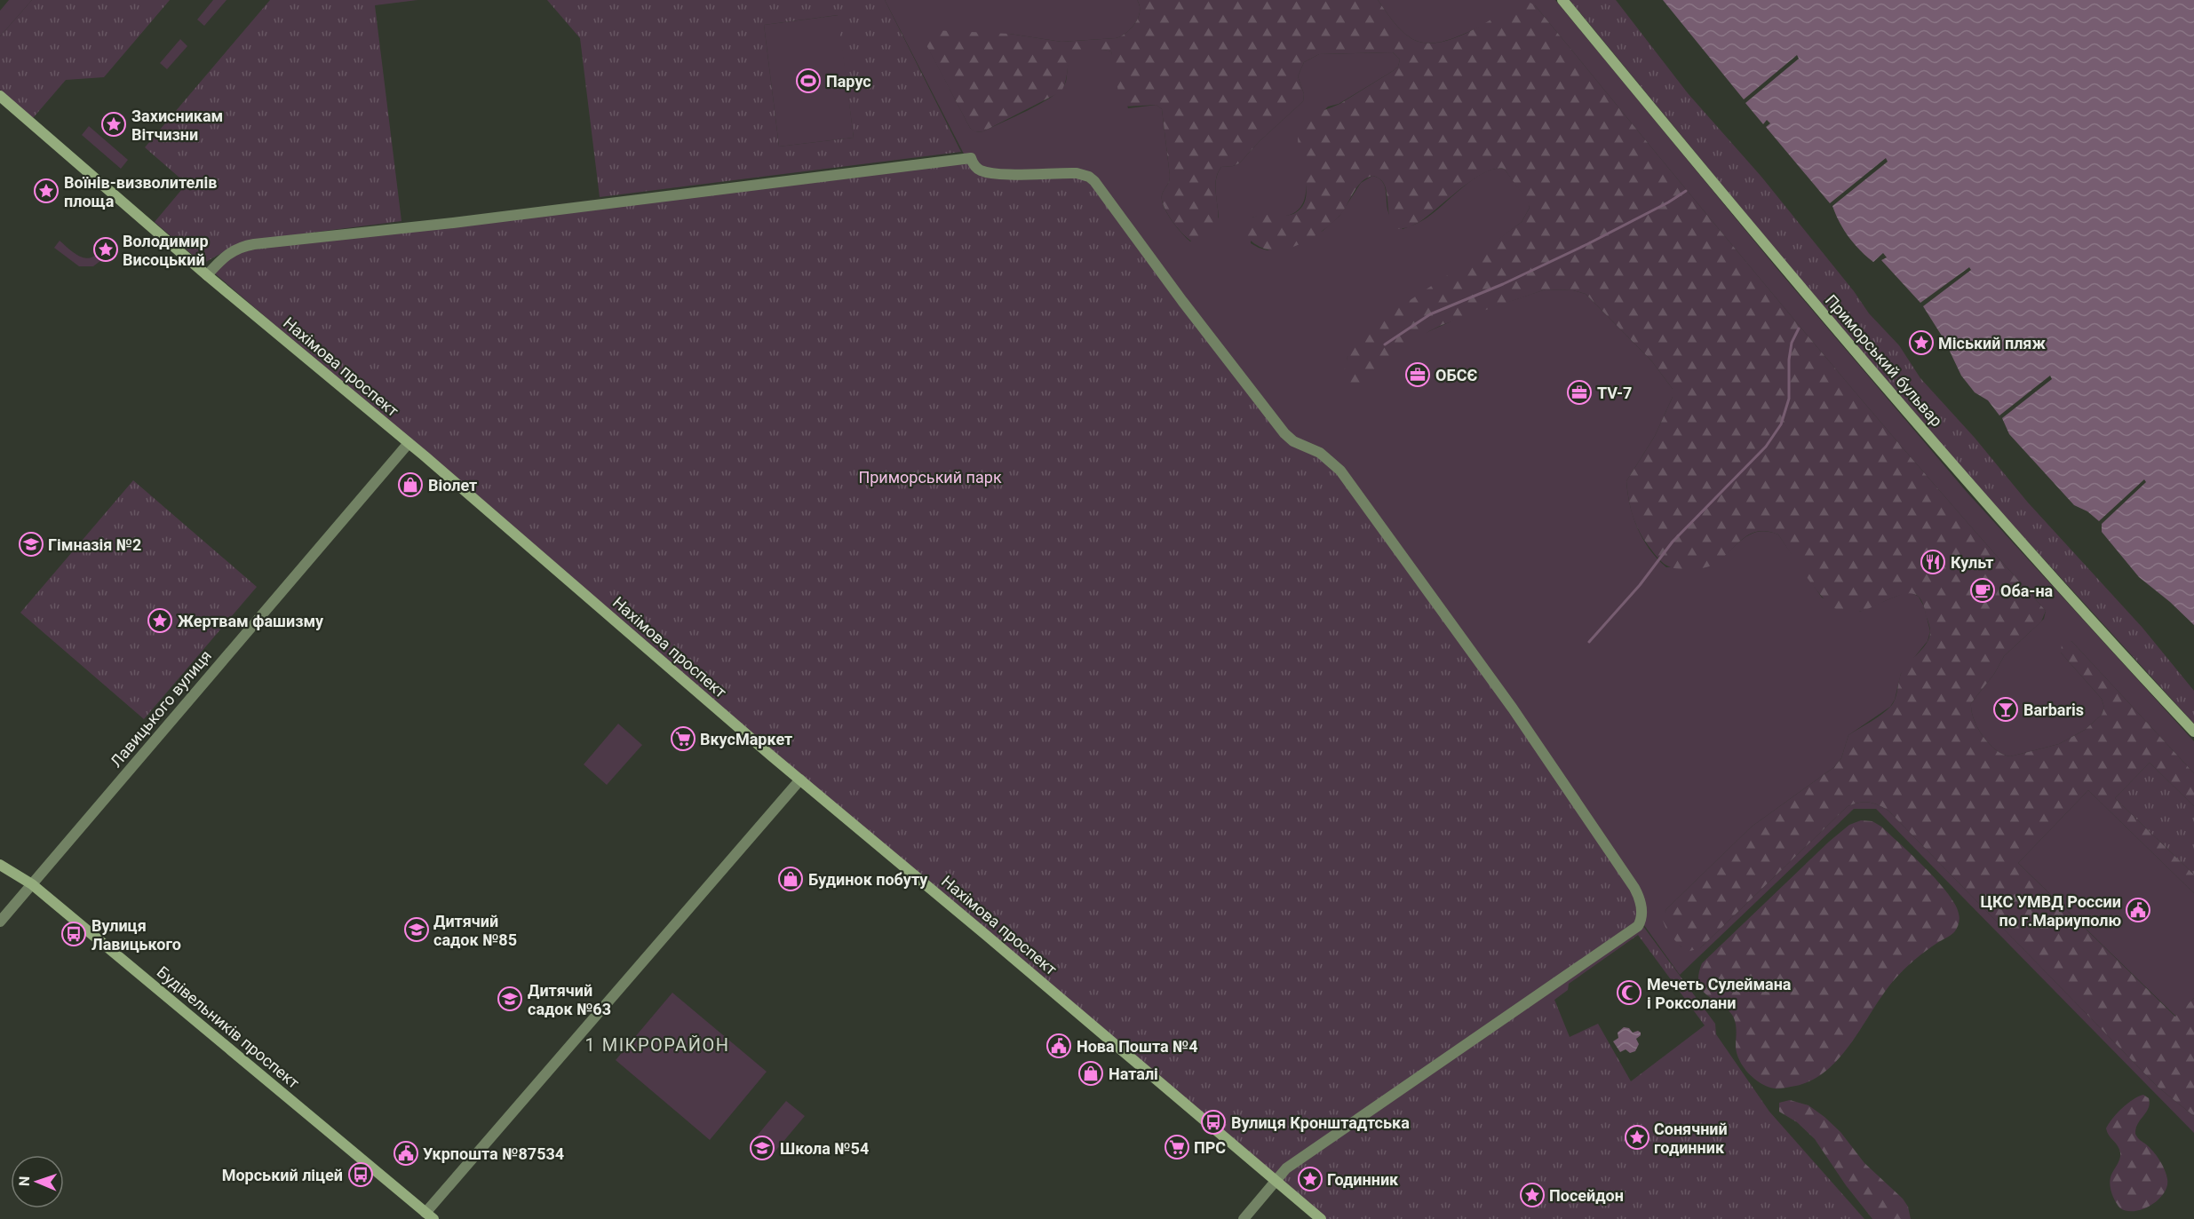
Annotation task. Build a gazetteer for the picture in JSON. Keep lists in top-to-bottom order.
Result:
{
  "streets": {
    "main road": ["Приморський бульвар", "Нахімова проспект", "Будівельників проспект"],
    "street": ["Лавицького вулиця"]
  },
  "crossings": [
    ["Нахімова проспект", "Лавицького вулиця"],
    ["Лавицького вулиця", "Будівельників проспект"]
  ],
  "districts": ["1 МІКРОРАЙОН"],
  "parks": ["Приморський парк"],
  "places": {
    "sports": ["Парус"],
    "place": [
      "Захисникам Вітчизни",
      "Воїнів-визволителів площа",
      "Володимир Висоцький",
      "Міський пляж",
      "Жертвам фашизму",
      "Сонячний годинник",
      "Годинник",
      "Посейдон"
    ],
    "office": ["ОБСЄ", "TV-7"],
    "shop": ["Віолет", "Будинок побуту", "Наталі"],
    "school or university": [
      "Гімназія №2",
      "Дитячий садок №85",
      "Дитячий садок №63",
      "Школа №54"
    ],
    "restaurant": ["Культ"],
    "cafe": ["Оба-на"],
    "bar": ["Barbaris"],
    "supermarket": ["ВкусМаркет", "ПРС"],
    "public building": ["ЦКС УМВД России по г.Мариуполю", "Нова Пошта №4", "Укрпошта №87534"],
    "bus stop": ["Вулиця Лавицького", "Вулиця Кронштадтська", "Морський ліцей"],
    "mosque": ["Мечеть Сулеймана і Роксолани"]
  },
  "north": "left"
}
